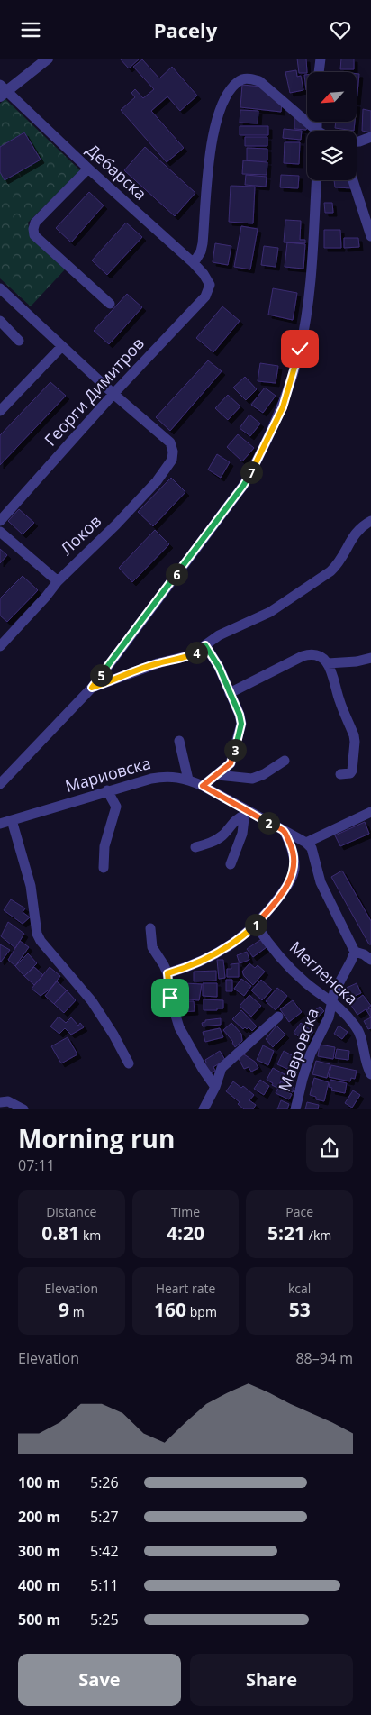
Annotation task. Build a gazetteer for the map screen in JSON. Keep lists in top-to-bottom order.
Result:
{
  "streets": {
    "street": [
      "Дебарска",
      "Георги Димитров",
      "Локов",
      "Мариовска",
      "Мегленска",
      "Мавровска"
    ]
  },
  "crossings": [
    ["Дебарска", "Георги Димитров"],
    ["Георги Димитров", "Локов"],
    ["Мегленска", "Мавровска"]
  ],
  "north": "bottom left",
  "page": {
    "header": "Pacely",
    "pins": [
      "7",
      "6",
      "4",
      "5",
      "3",
      "2",
      "1"
    ],
    "heading": ["Morning run", "07:11"],
    "stats": [
      ["Distance", "0.81 km"],
      ["Time", "4:20"],
      ["Pace", "5:21 /km"],
      ["Elevation", "9 m"],
      ["Heart rate", "160 bpm"],
      ["kcal", "53"]
    ],
    "chart": ["Elevation", "88–94 m"],
    "list": [
      {
        "name": "100 m",
        "note": "5:26"
      },
      {
        "name": "200 m",
        "note": "5:27"
      },
      {
        "name": "300 m",
        "note": "5:42"
      },
      {
        "name": "400 m",
        "note": "5:11"
      },
      {
        "name": "500 m",
        "note": "5:25"
      }
    ],
    "buttons": ["Save", "Share"]
  }
}
